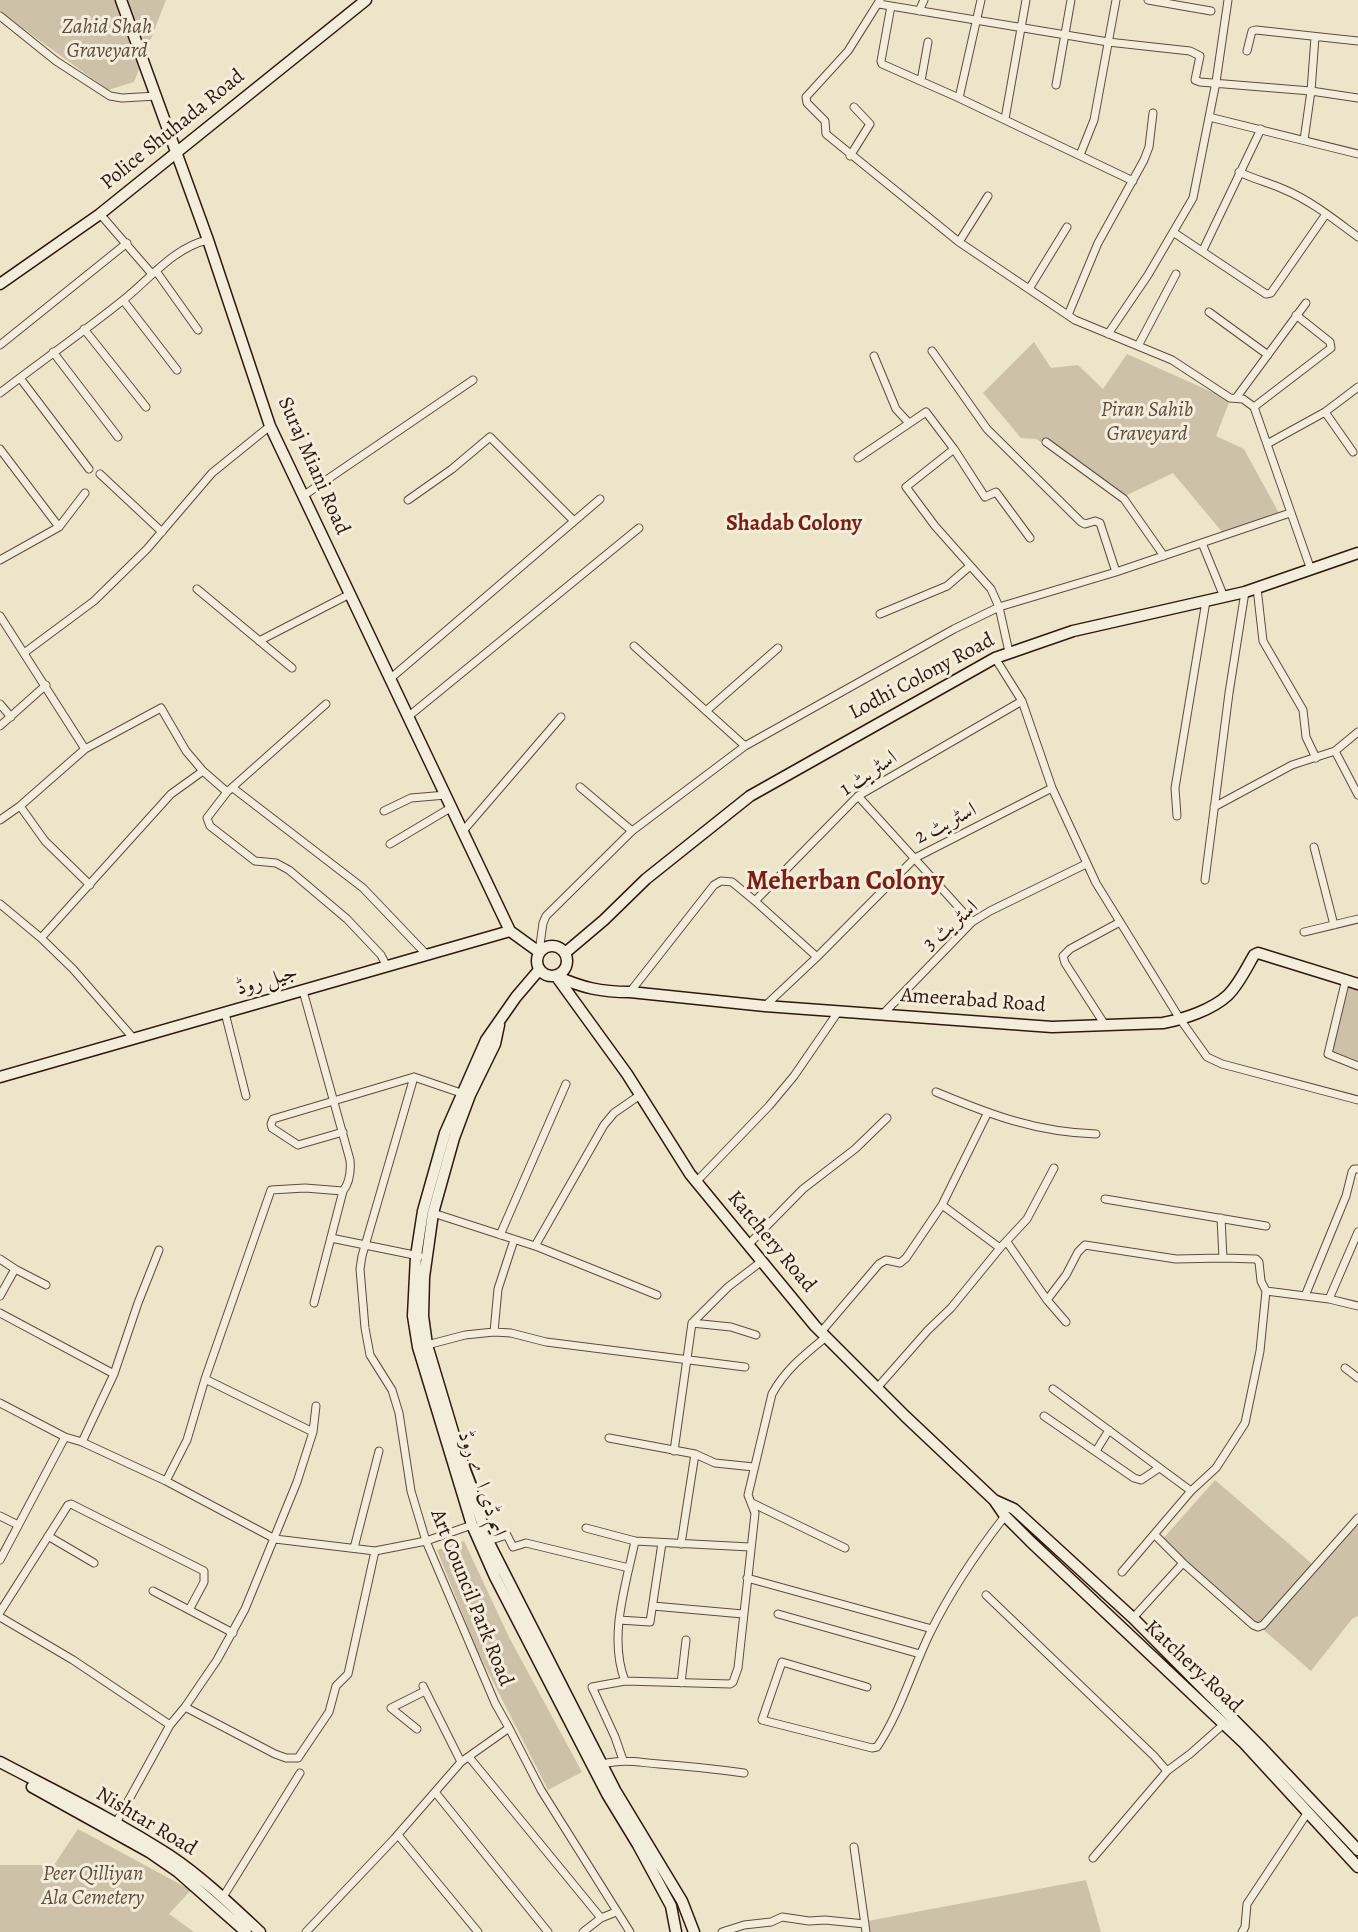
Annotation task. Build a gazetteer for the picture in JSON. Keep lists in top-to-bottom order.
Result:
{
  "streets": {
    "main road": [
      "Police Shuhada Road",
      "Suraj Miani Road",
      "Lodhi Colony Road",
      "جیل روڈ",
      "Ameerabad Road",
      "Katchery Road",
      "ایم ڈی اے روڈ",
      "Nishtar Road"
    ],
    "street": [
      "اسٹریٹ 1",
      "اسٹریٹ 2",
      "اسٹریٹ 3",
      "Art Council Park Road"
    ]
  },
  "crossings": [
    ["Police Shuhada Road", "Suraj Miani Road"],
    ["Suraj Miani Road", "جیل روڈ"],
    ["Lodhi Colony Road", "Ameerabad Road"],
    ["Lodhi Colony Road", "Katchery Road"],
    ["Lodhi Colony Road", "ایم ڈی اے روڈ"],
    ["اسٹریٹ 2", "Ameerabad Road"],
    ["اسٹریٹ 3", "Ameerabad Road"],
    ["Ameerabad Road", "Katchery Road"],
    ["Ameerabad Road", "ایم ڈی اے روڈ"],
    ["Katchery Road", "ایم ڈی اے روڈ"]
  ],
  "districts": ["Shadab Colony", "Meherban Colony"],
  "parks": ["Zahid Shah Graveyard", "Piran Sahib Graveyard", "Peer Qilliyan Ala Cemetery"]
}
